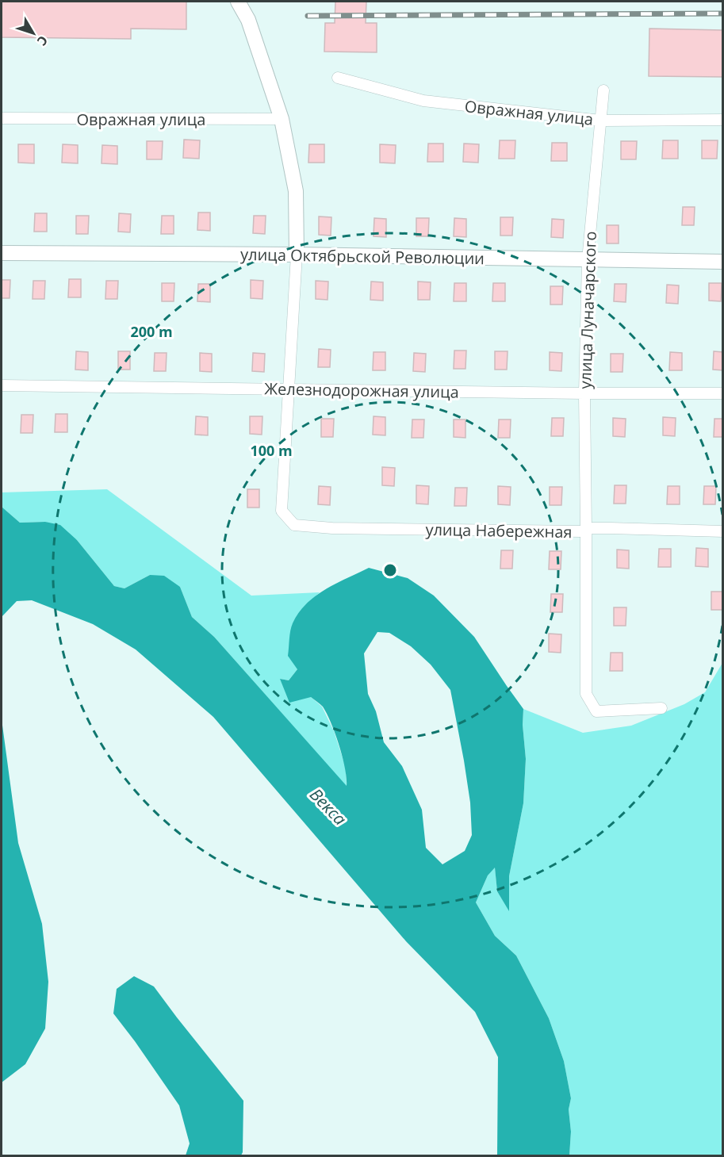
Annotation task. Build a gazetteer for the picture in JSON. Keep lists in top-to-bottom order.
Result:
{
  "streets": {
    "street": [
      "Овражная улица",
      "улица Октябрьской Революции",
      "улица Луначарского",
      "Железнодорожная улица",
      "улица Набережная"
    ]
  },
  "crossings": [
    ["Овражная улица", "улица Луначарского"],
    ["улица Октябрьской Революции", "улица Луначарского"],
    ["улица Луначарского", "Железнодорожная улица"],
    ["улица Луначарского", "улица Набережная"],
    ["Железнодорожная улица", "улица Набережная"]
  ],
  "water": ["Векса"],
  "north": "bottom right",
  "rings": ["200 m", "100 m"]
}
